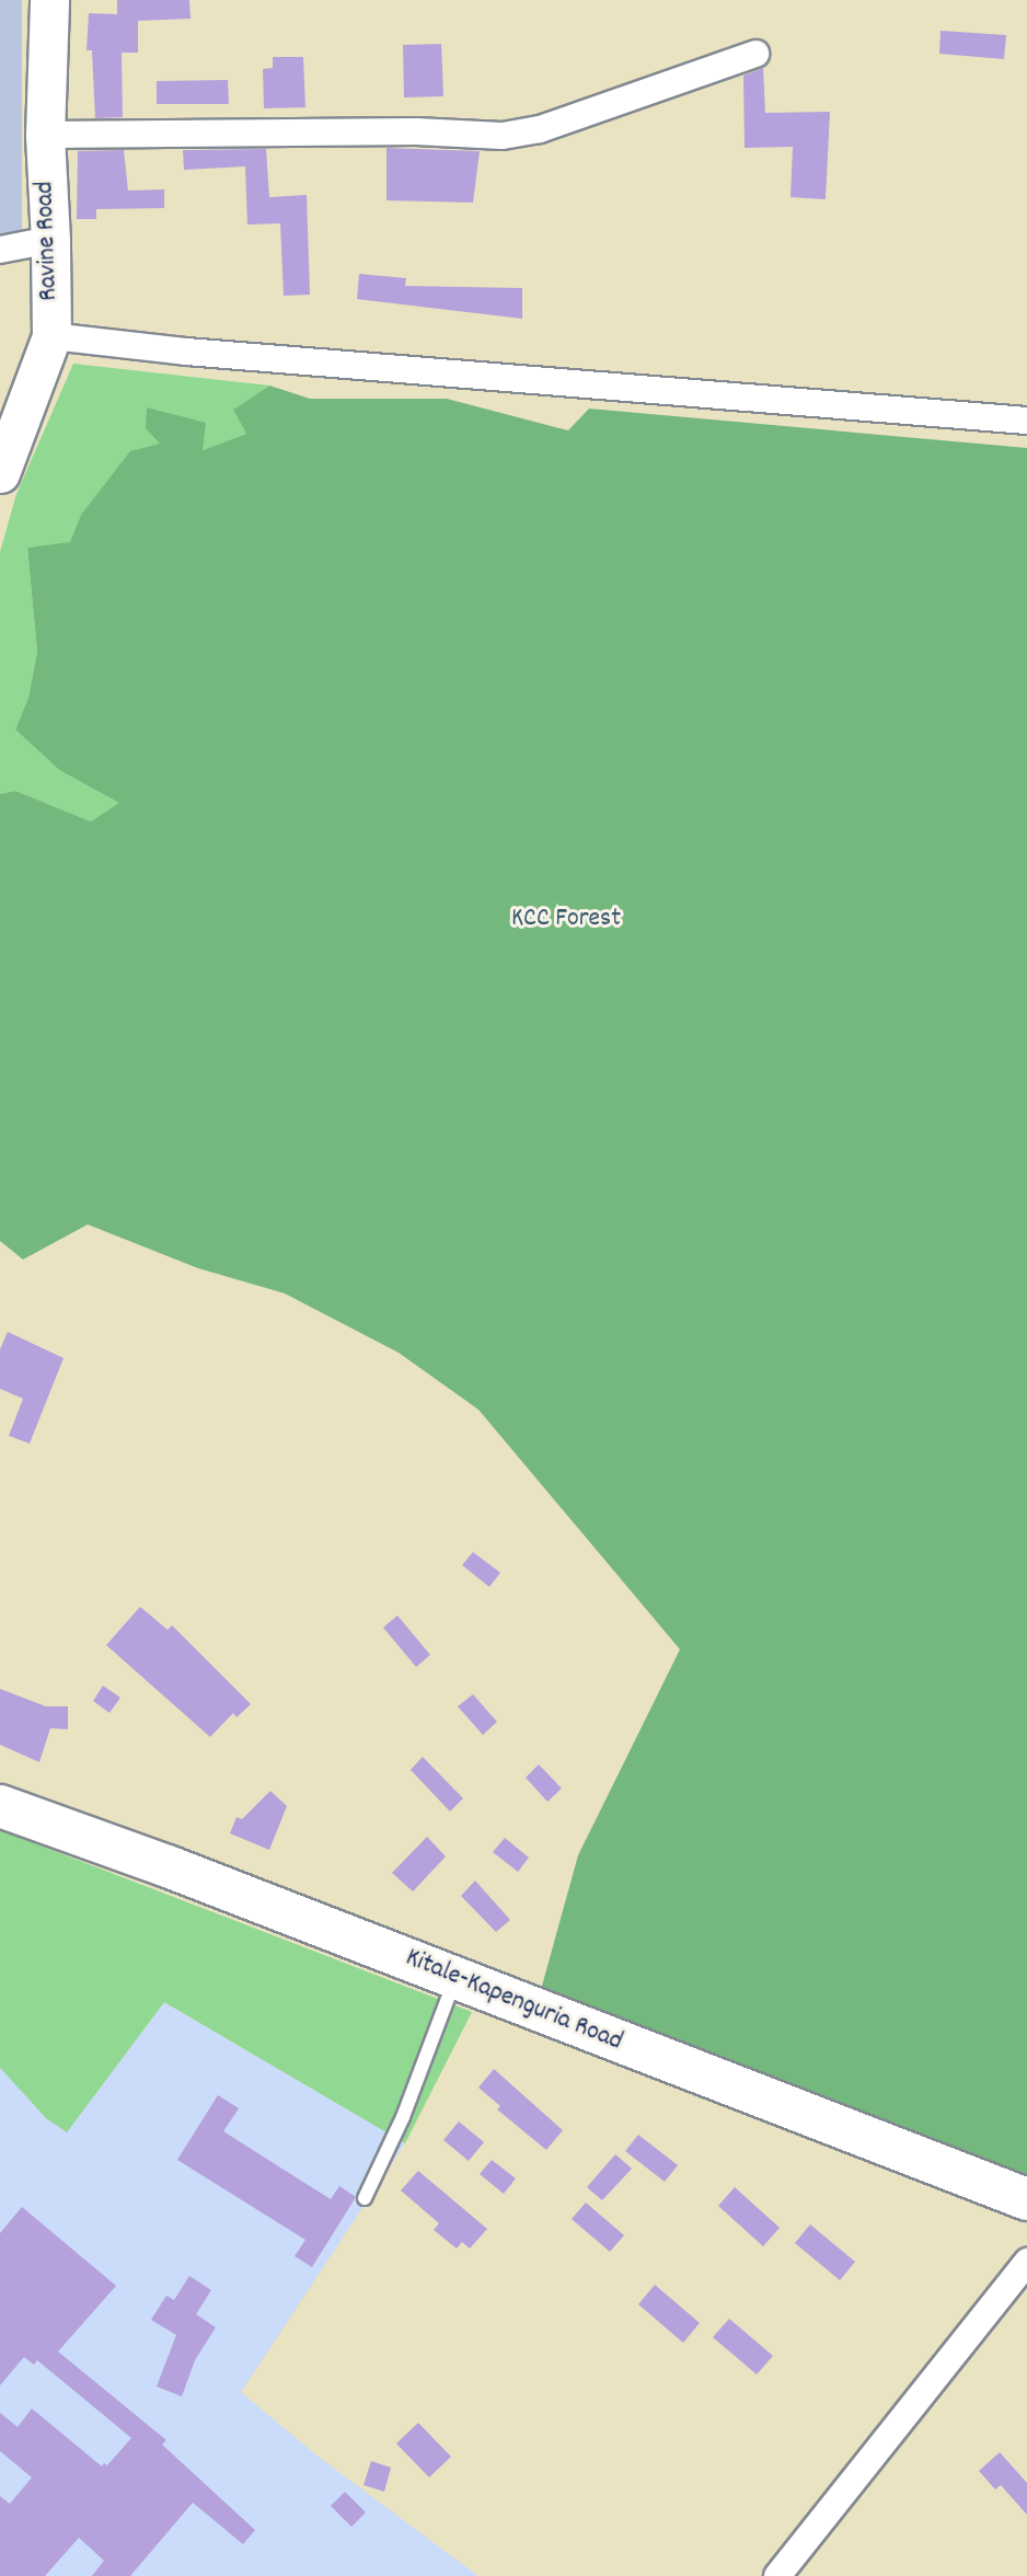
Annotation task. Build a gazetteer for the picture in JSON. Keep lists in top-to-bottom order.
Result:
{
  "streets": {
    "highway": ["Kitale-Kapenguria Road"],
    "street": ["Ravine Road"]
  },
  "parks": ["KCC Forest"]
}
